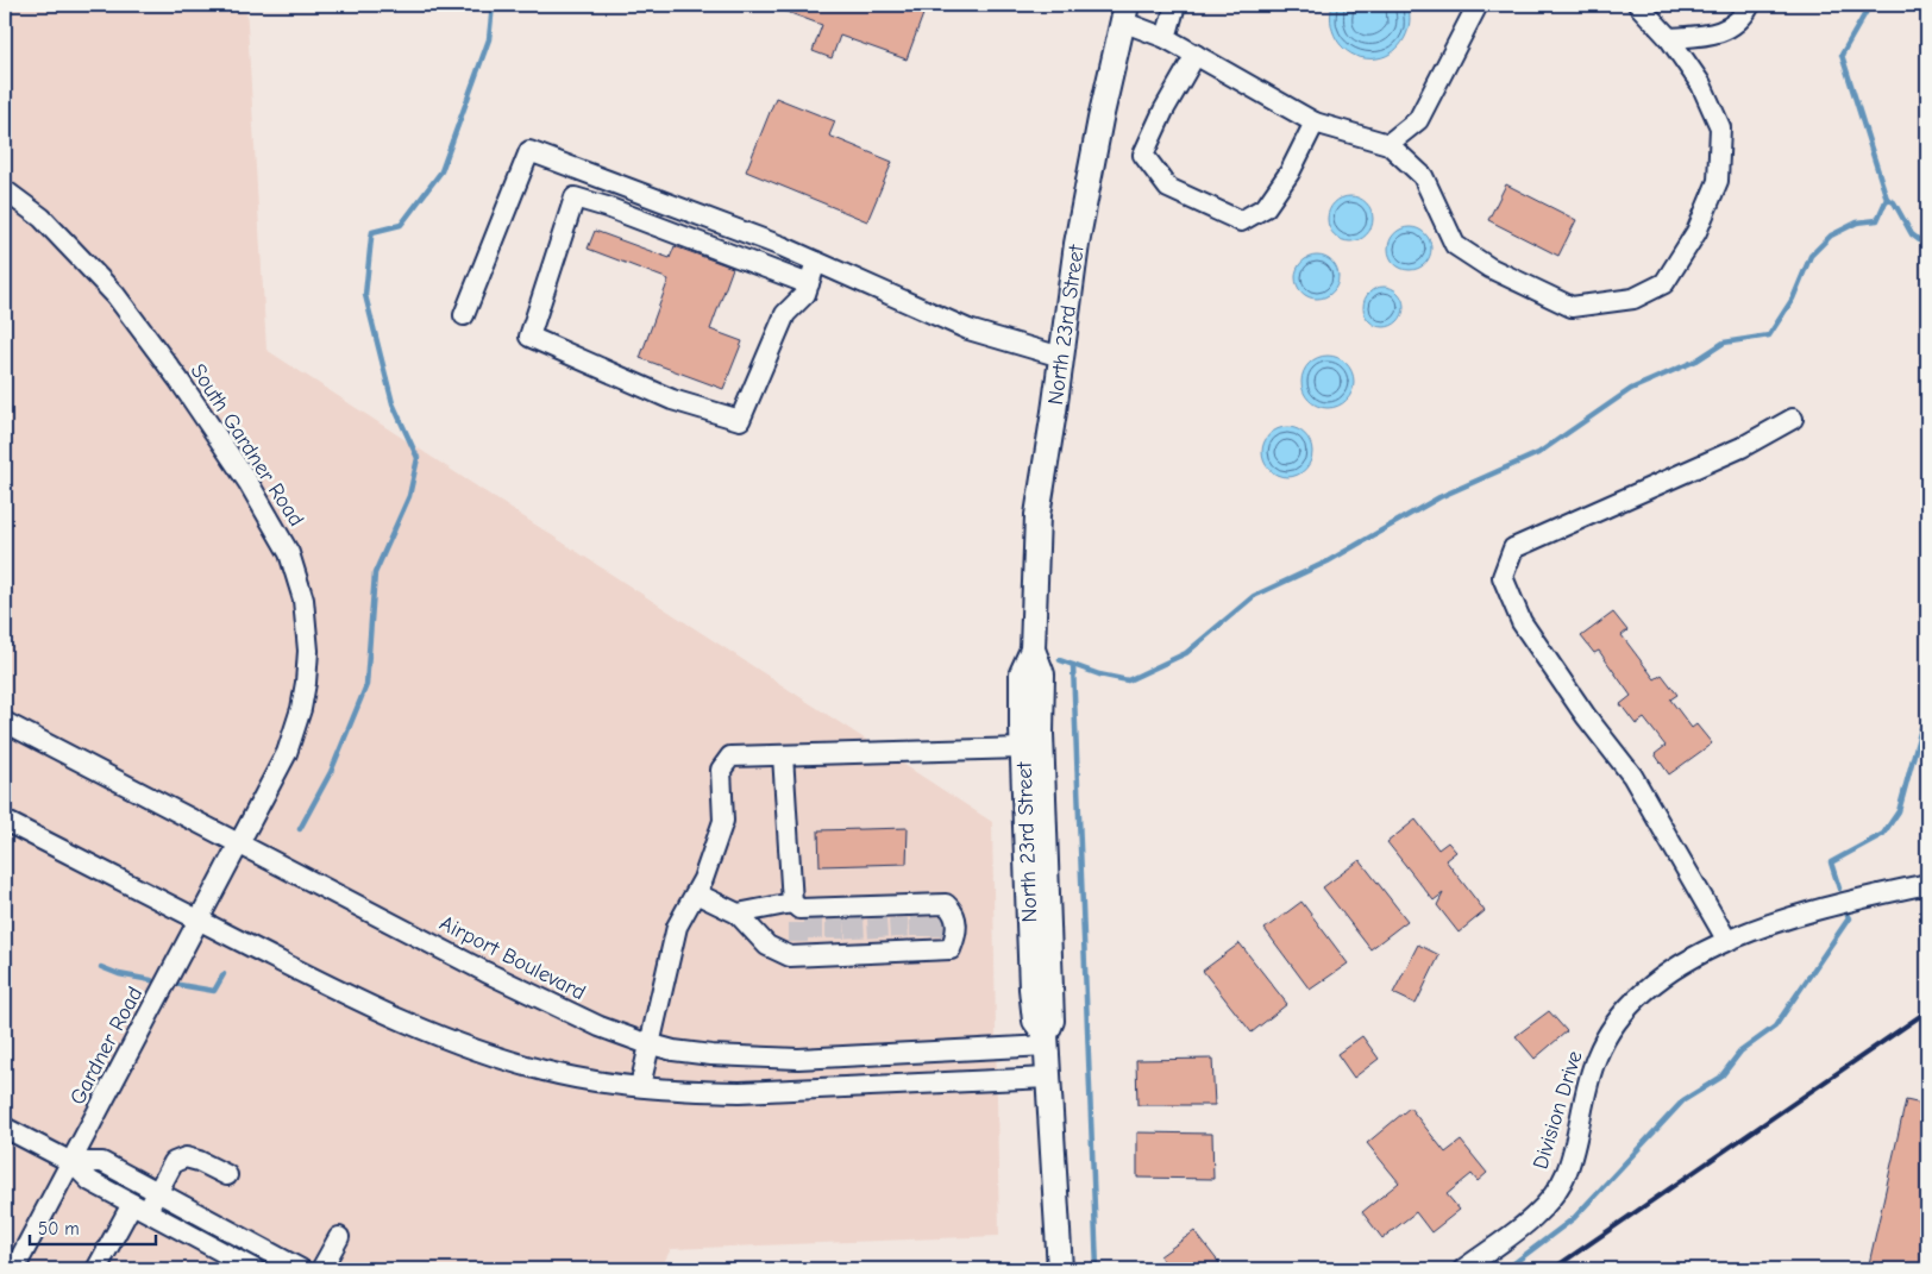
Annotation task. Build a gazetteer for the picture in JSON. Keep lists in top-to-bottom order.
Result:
{
  "streets": {
    "main road": ["North 23rd Street"],
    "street": [
      "South Gardner Road",
      "Airport Boulevard",
      "Gardner Road",
      "Division Drive"
    ]
  },
  "crossings": [
    ["North 23rd Street", "Airport Boulevard"],
    ["South Gardner Road", "Airport Boulevard"],
    ["South Gardner Road", "Gardner Road"],
    ["Airport Boulevard", "Gardner Road"]
  ],
  "scale_bar": "50 m"
}
